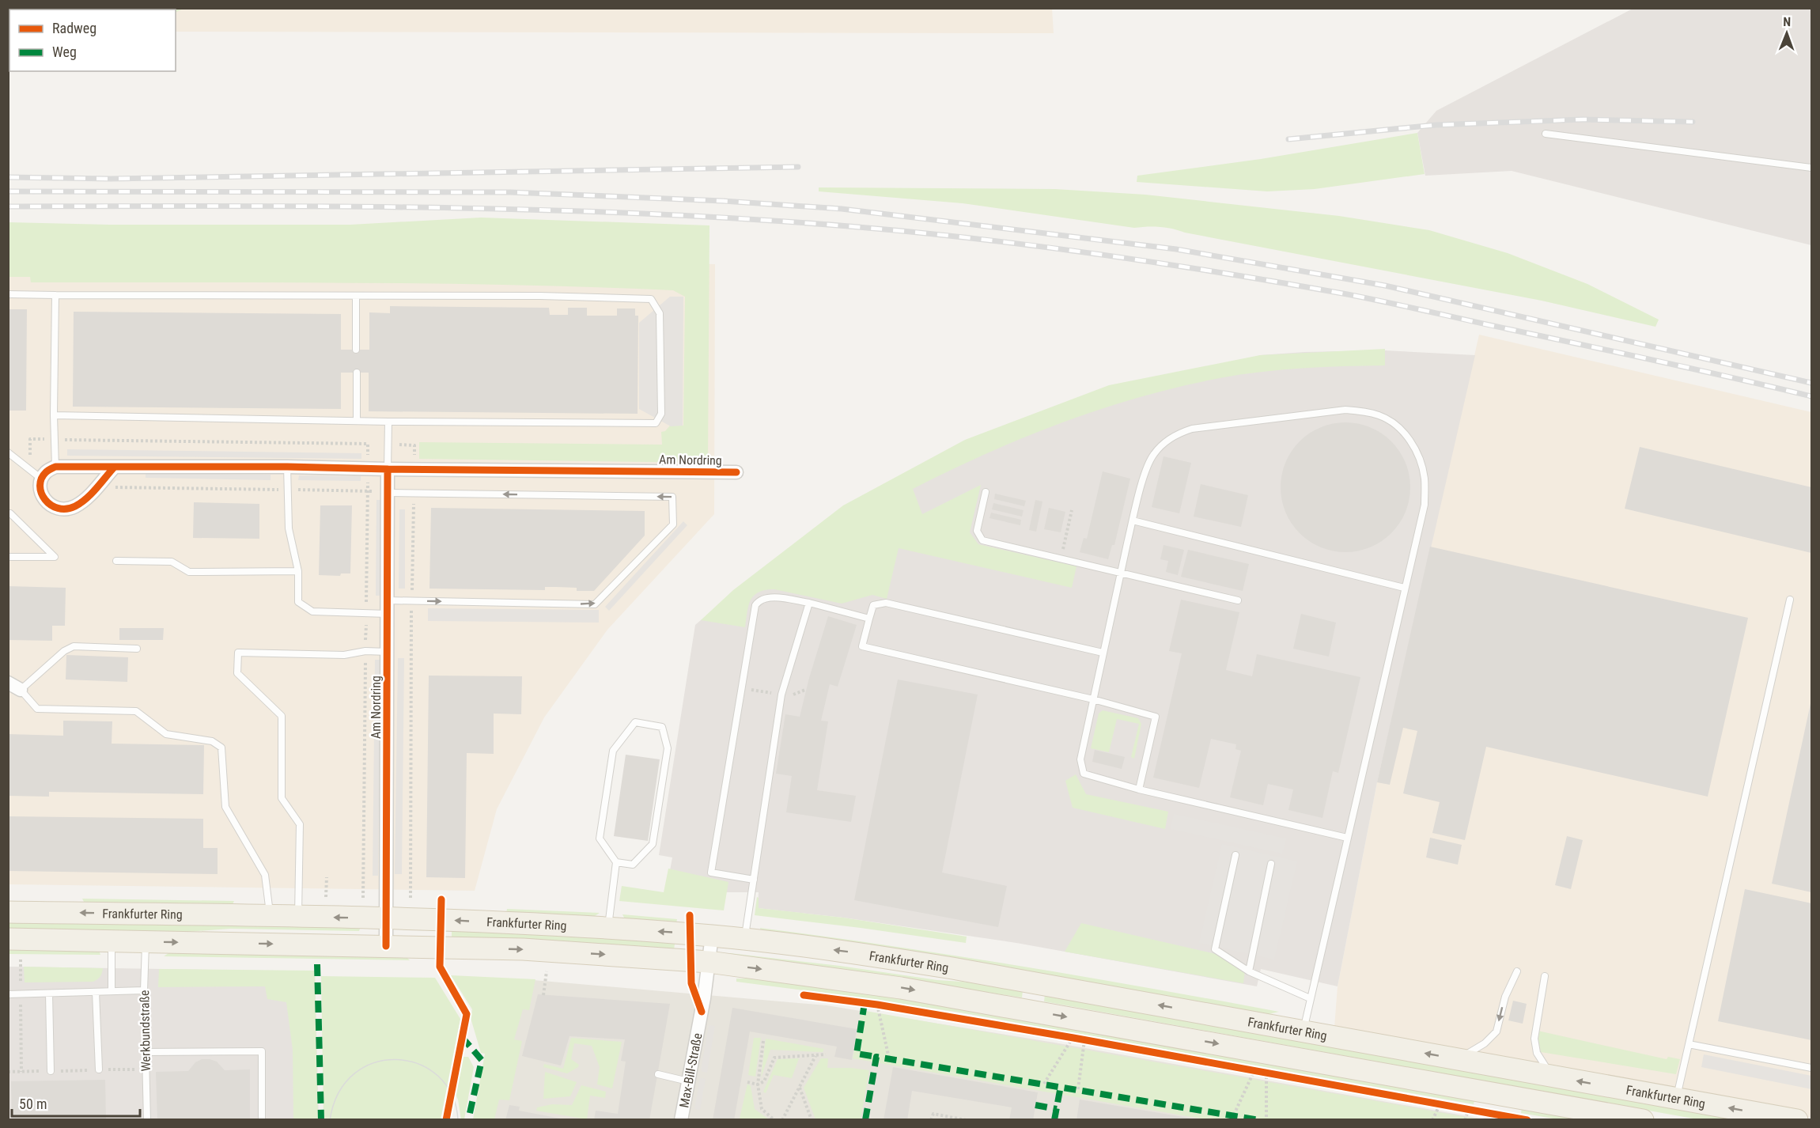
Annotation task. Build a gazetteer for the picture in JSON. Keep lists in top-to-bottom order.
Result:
{
  "streets": {
    "main road": ["Frankfurter Ring"],
    "street": ["Am Nordring", "Max-Bill-Straße"],
    "lane": ["Werkbundstraße"]
  },
  "crossings": [
    ["Am Nordring", "Frankfurter Ring"],
    ["Frankfurter Ring", "Werkbundstraße"],
    ["Frankfurter Ring", "Max-Bill-Straße"]
  ],
  "legend": ["Radweg", "Weg"],
  "scale_bar": "50 m",
  "north": "top"
}
